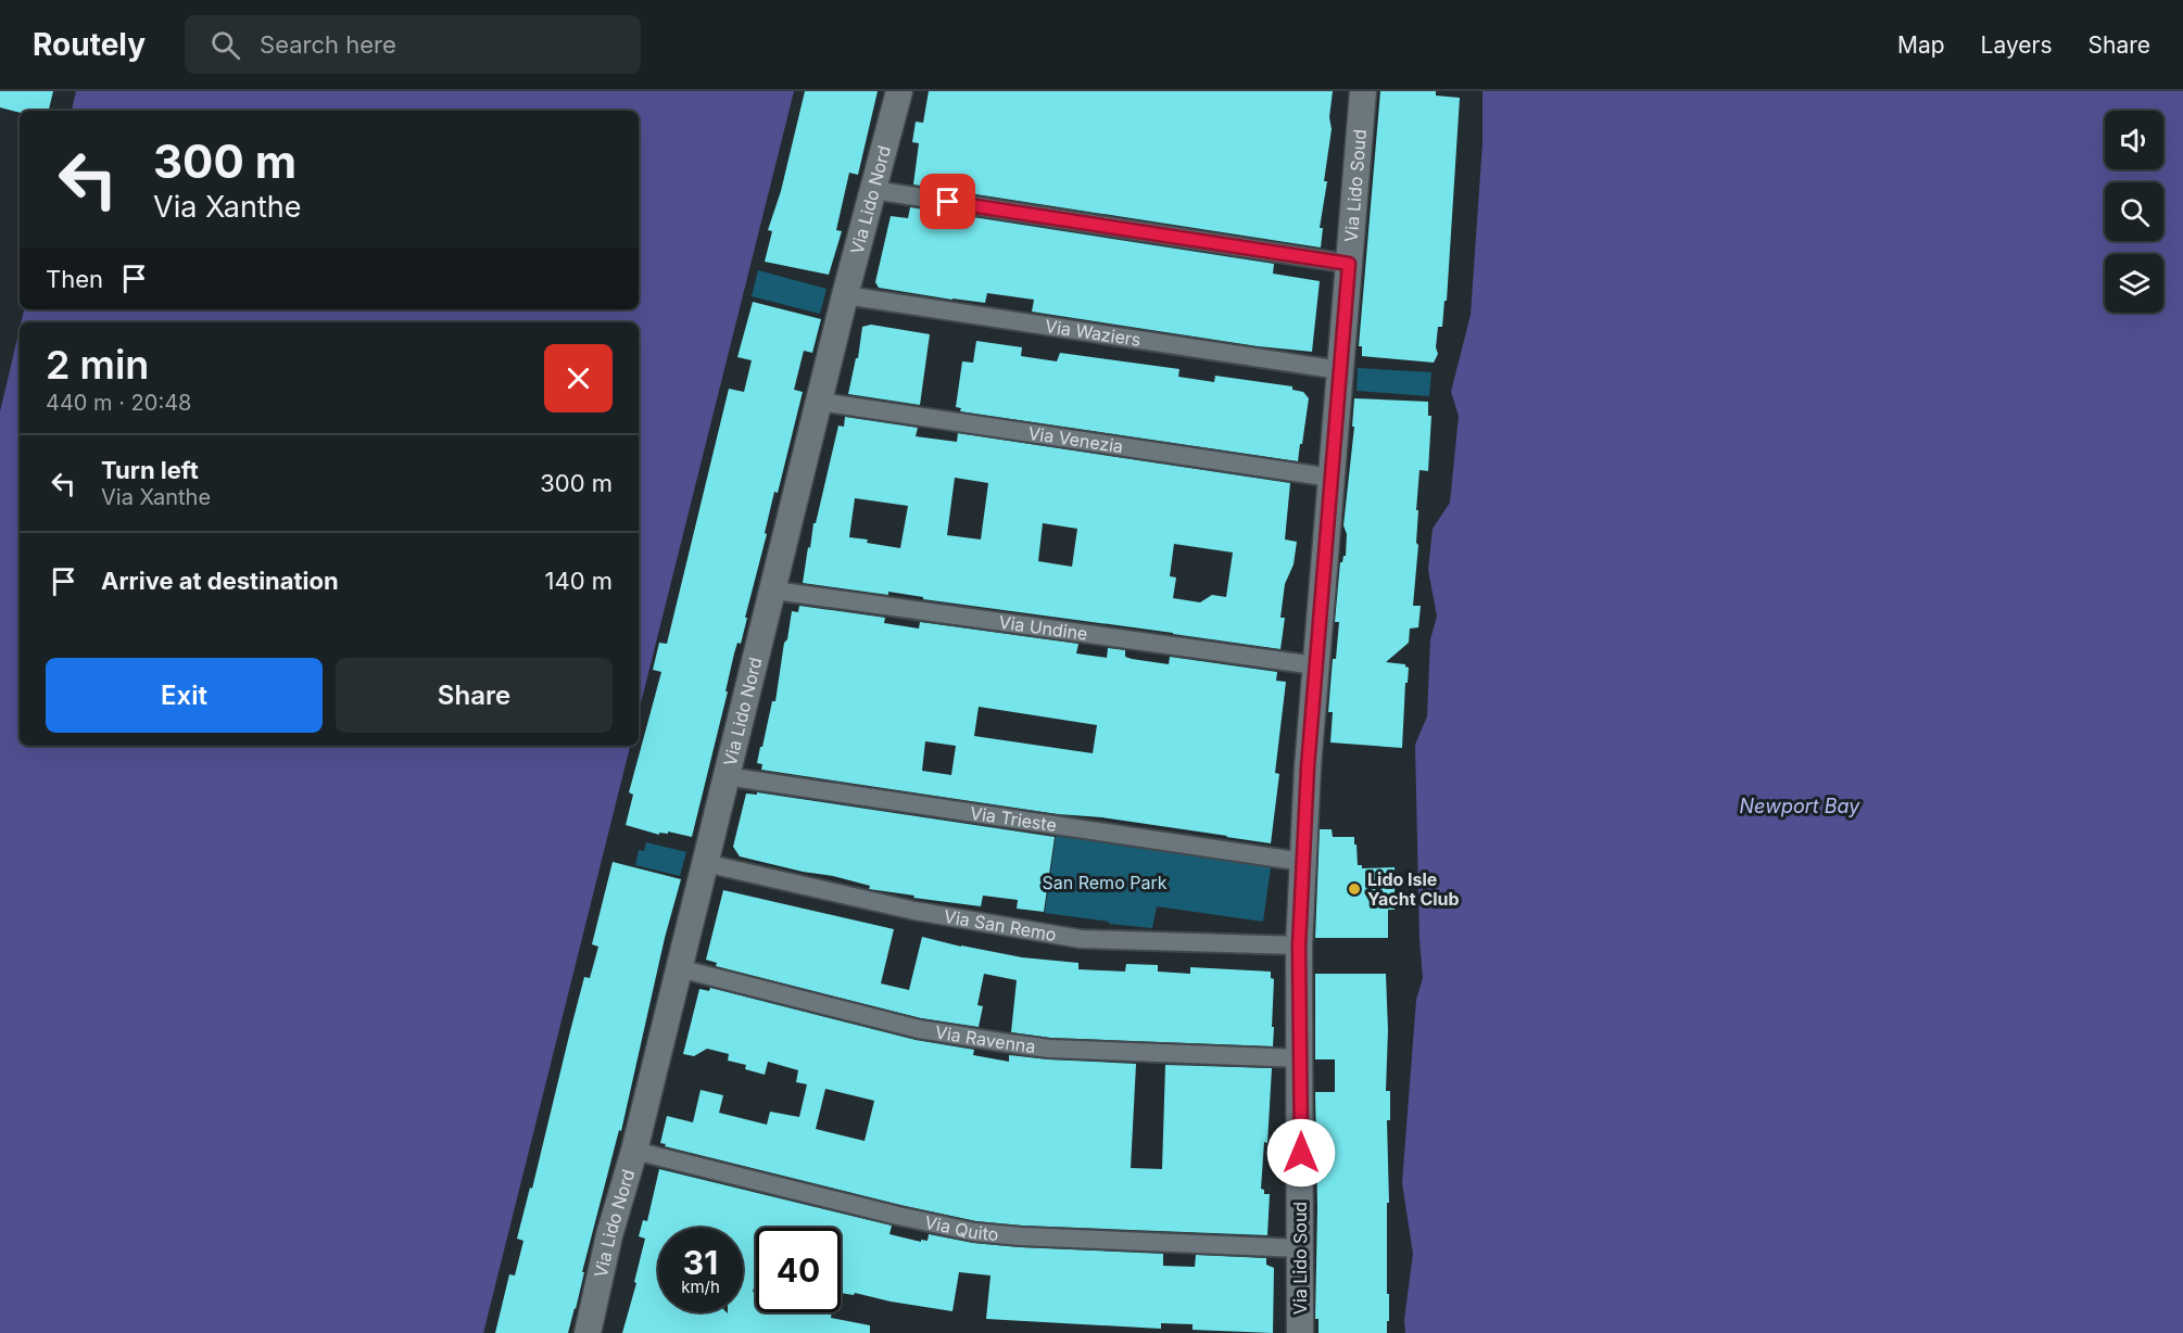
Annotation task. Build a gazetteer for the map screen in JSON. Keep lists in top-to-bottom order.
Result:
{
  "streets": {
    "street": [
      "Via Lido Soud",
      "Via Lido Nord",
      "Via Waziers",
      "Via Venezia",
      "Via Undine",
      "Via Trieste",
      "Via San Remo",
      "Via Ravenna",
      "Via Quito"
    ]
  },
  "crossings": [
    ["Via Lido Soud", "Via Waziers"],
    ["Via Lido Soud", "Via Venezia"],
    ["Via Lido Soud", "Via Undine"],
    ["Via Lido Soud", "Via Trieste"],
    ["Via Lido Soud", "Via San Remo"],
    ["Via Lido Soud", "Via Ravenna"],
    ["Via Lido Soud", "Via Quito"],
    ["Via Lido Nord", "Via Waziers"],
    ["Via Lido Nord", "Via Venezia"],
    ["Via Lido Nord", "Via Undine"],
    ["Via Lido Nord", "Via Trieste"],
    ["Via Lido Nord", "Via San Remo"],
    ["Via Lido Nord", "Via Ravenna"],
    ["Via Lido Nord", "Via Quito"]
  ],
  "water": ["Newport Bay"],
  "parks": ["San Remo Park"],
  "places": ["Lido Isle Yacht Club"],
  "page": {
    "header": "Routely",
    "search": "Search here",
    "nav": ["Map", "Layers", "Share"],
    "turn": ["300 m", "Via Xanthe"],
    "then": "Then",
    "heading": ["2 min", "440 m · 20:48"],
    "list": [
      {
        "name": "Turn left",
        "note": "Via Xanthe",
        "value": "300 m"
      },
      {
        "name": "Arrive at destination",
        "value": "140 m"
      }
    ],
    "buttons": ["Exit", "Share"],
    "speed": "31 km/h",
    "limit": "40"
  }
}
